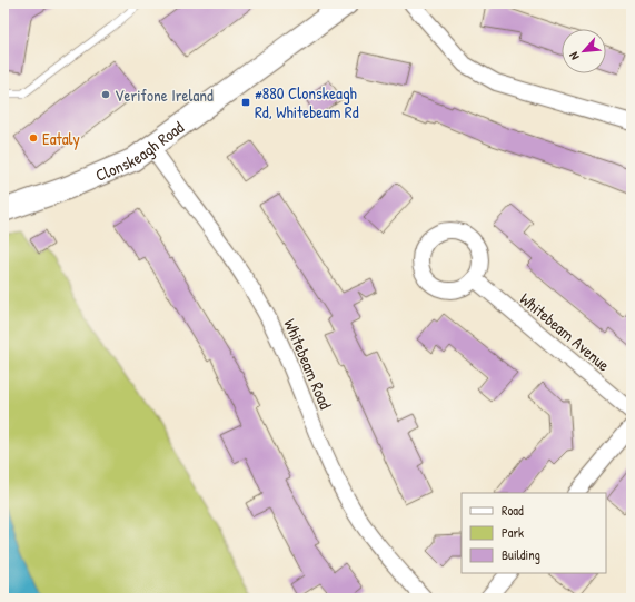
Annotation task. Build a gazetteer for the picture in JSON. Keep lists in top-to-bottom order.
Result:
{
  "streets": {
    "main road": ["Clonskeagh Road"],
    "street": ["Whitebeam Avenue", "Whitebeam Road"]
  },
  "crossings": [
    ["Clonskeagh Road", "Whitebeam Road"]
  ],
  "places": {
    "other": ["Verifone Ireland", "Eataly"],
    "transit": ["#880 Clonskeagh Rd, Whitebeam Rd"]
  },
  "legend": ["Road", "Park", "Building"],
  "north": "bottom left"
}
